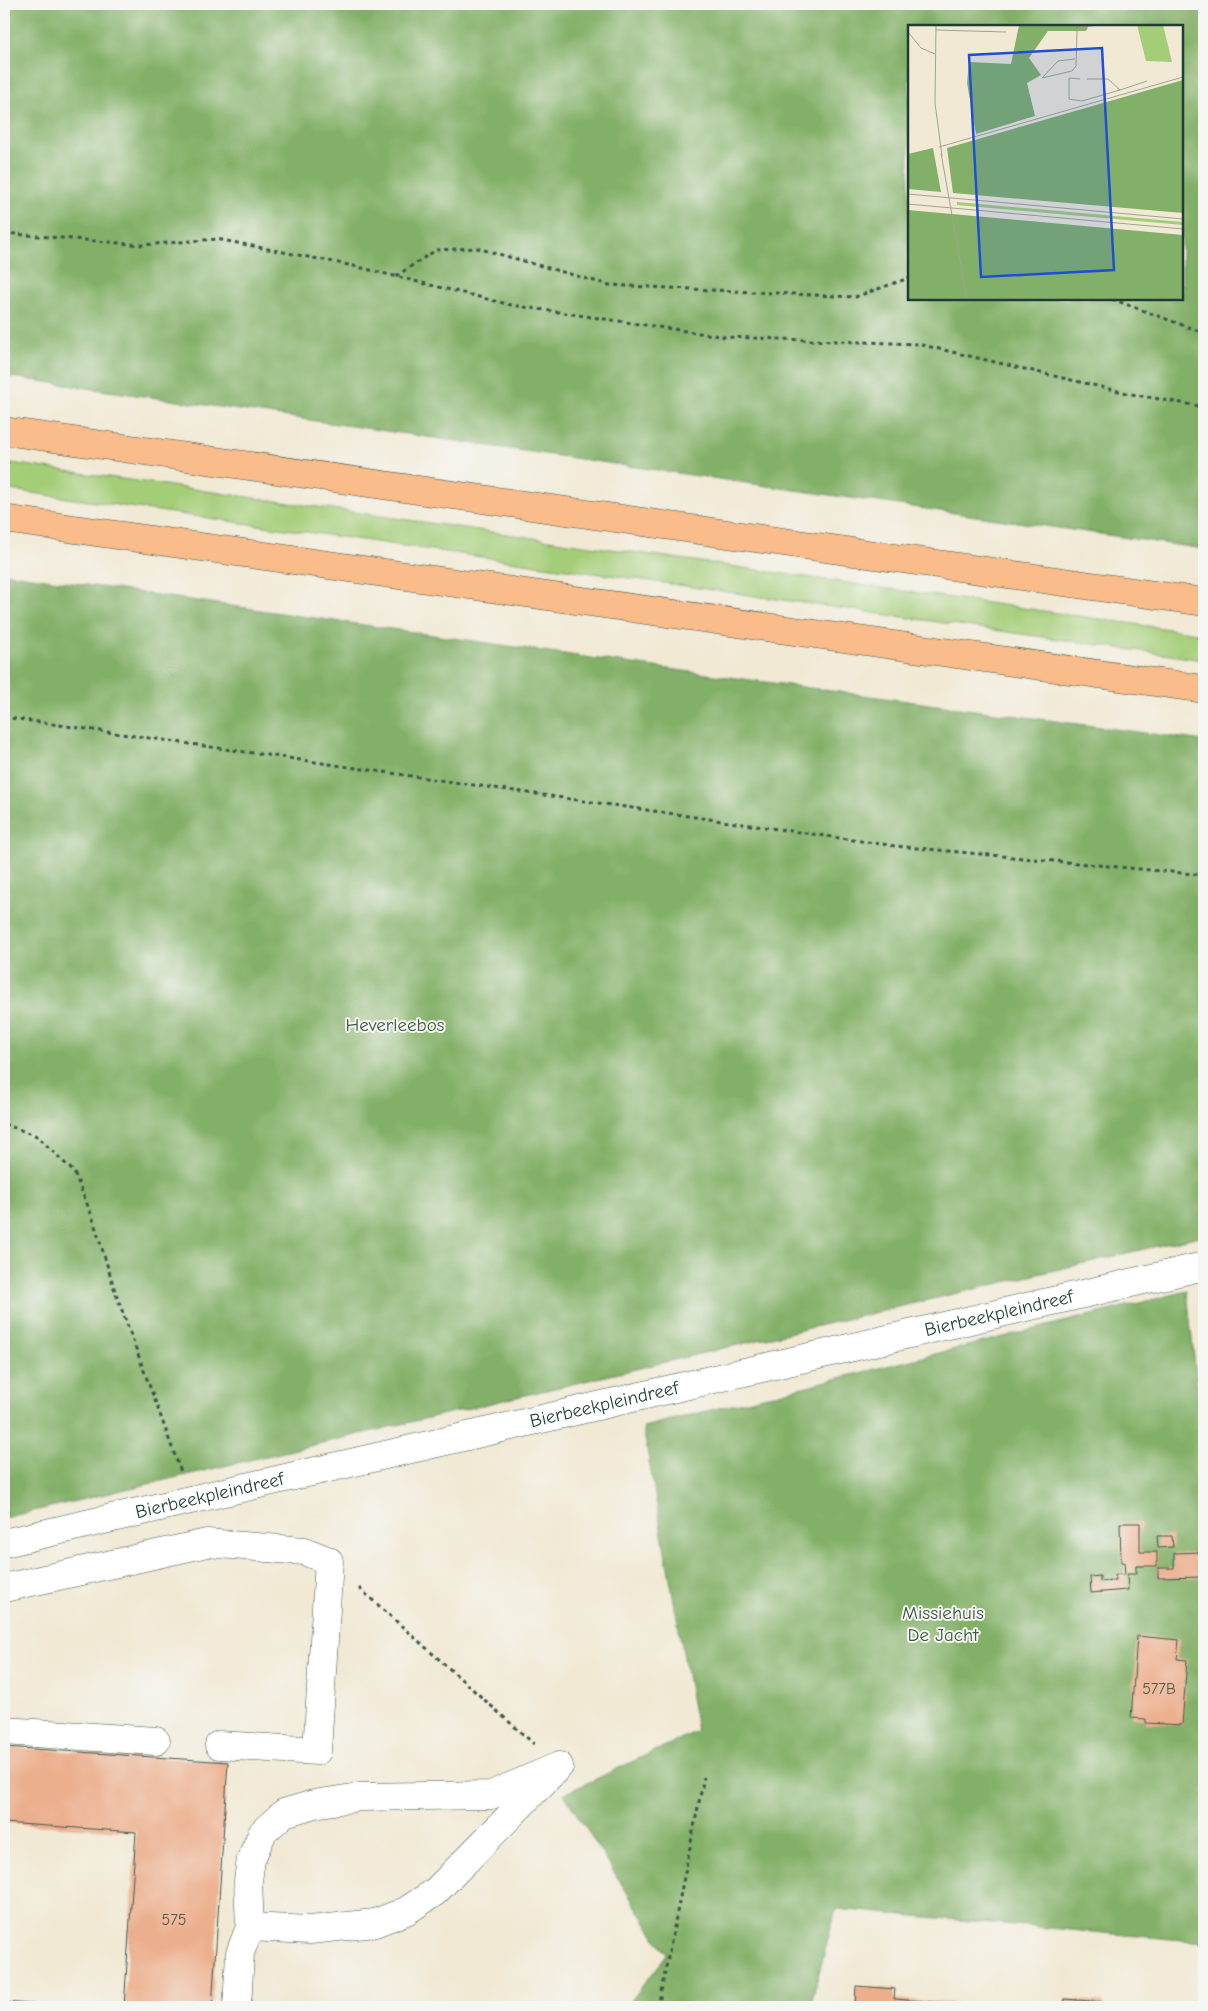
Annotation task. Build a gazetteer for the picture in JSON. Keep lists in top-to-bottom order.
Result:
{
  "streets": {
    "lane": ["Bierbeekpleindreef"]
  },
  "parks": ["Heverleebos", "Missiehuis De Jacht"],
  "house_numbers": ["577B", "575"]
}
